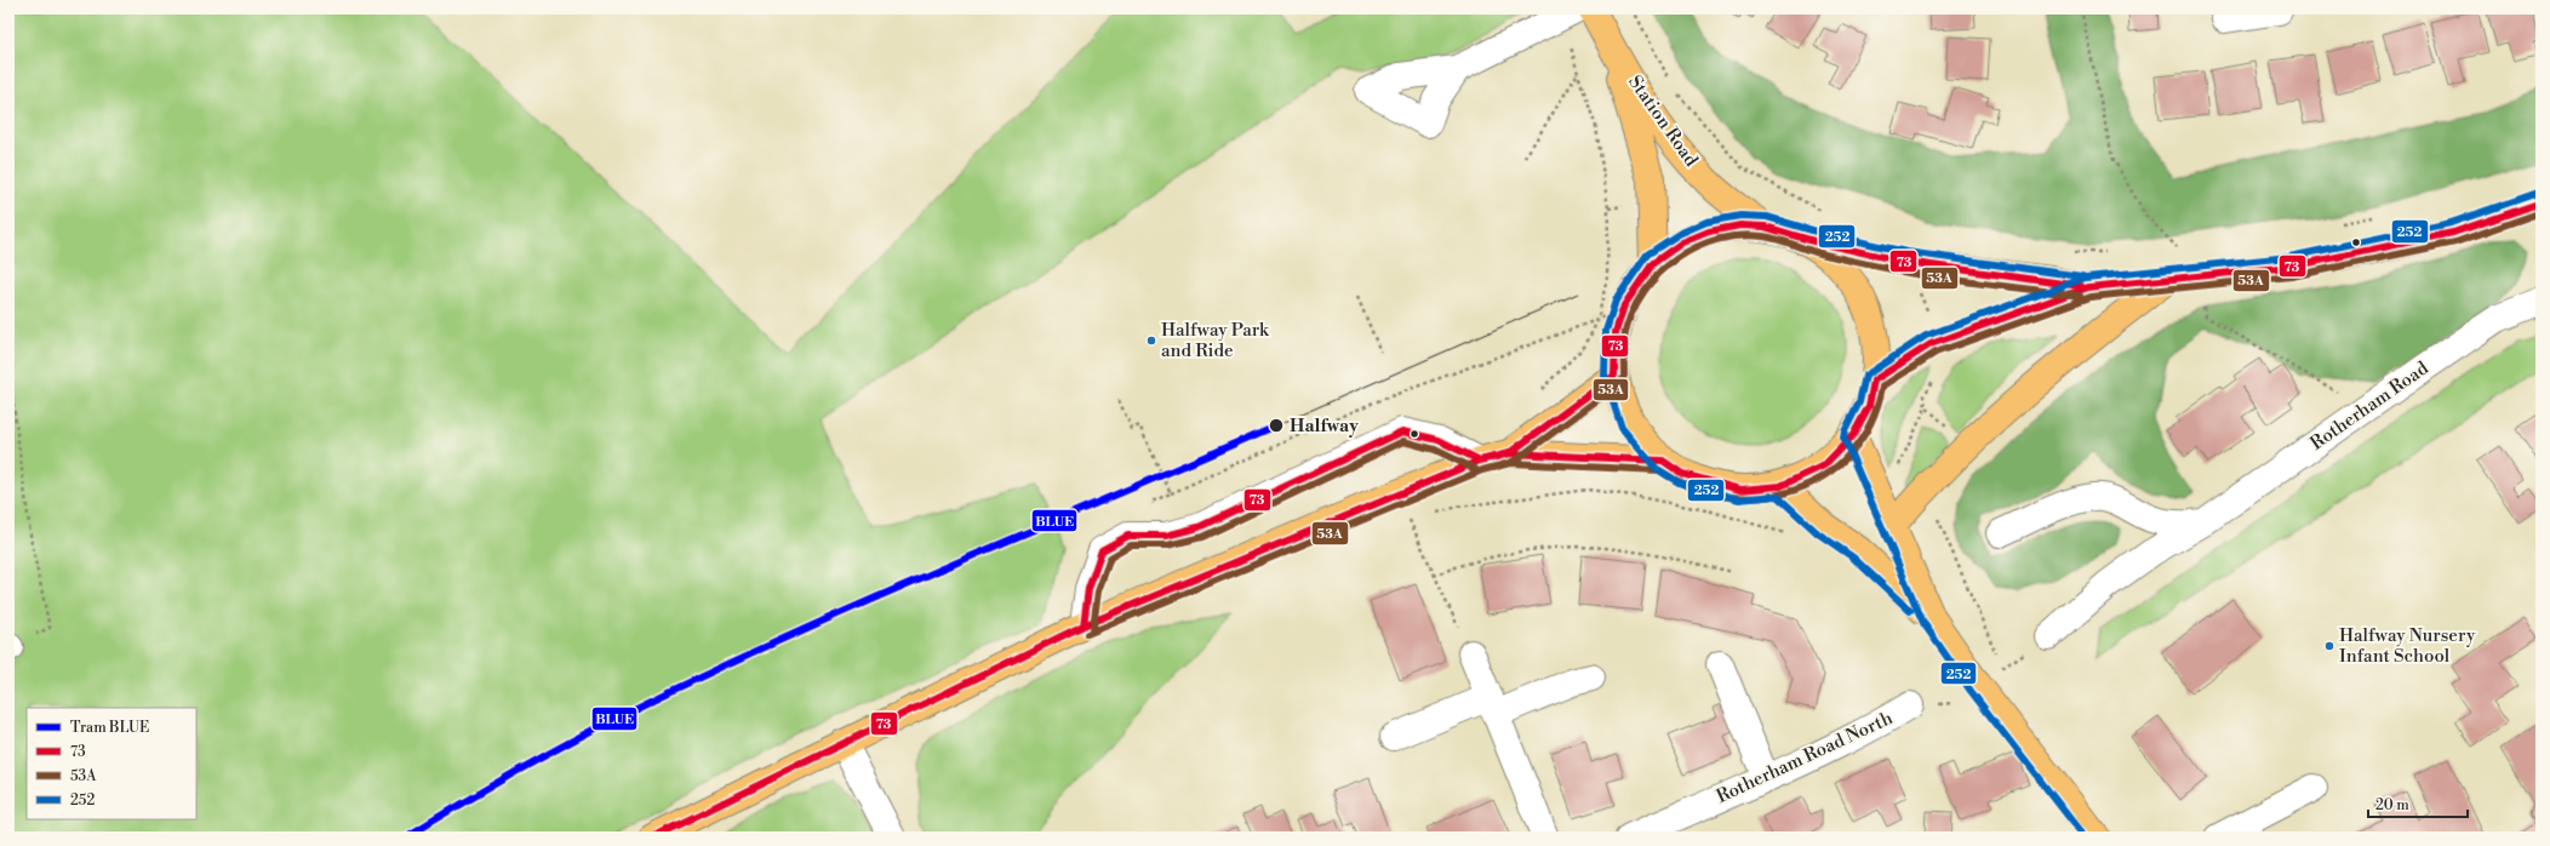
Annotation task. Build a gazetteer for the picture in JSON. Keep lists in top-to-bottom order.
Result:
{
  "streets": {
    "main road": ["Station Road"],
    "street": ["Rotherham Road", "Rotherham Road North"]
  },
  "places": ["Halfway Park and Ride", "Halfway", "Halfway Nursery Infant School"],
  "lines": [
    "transit line 252",
    "transit line 73",
    "transit line 53A",
    "tram line BLUE"
  ],
  "legend": [
    "Tram BLUE",
    "73",
    "53A",
    "252"
  ],
  "scale_bar": "20 m"
}
